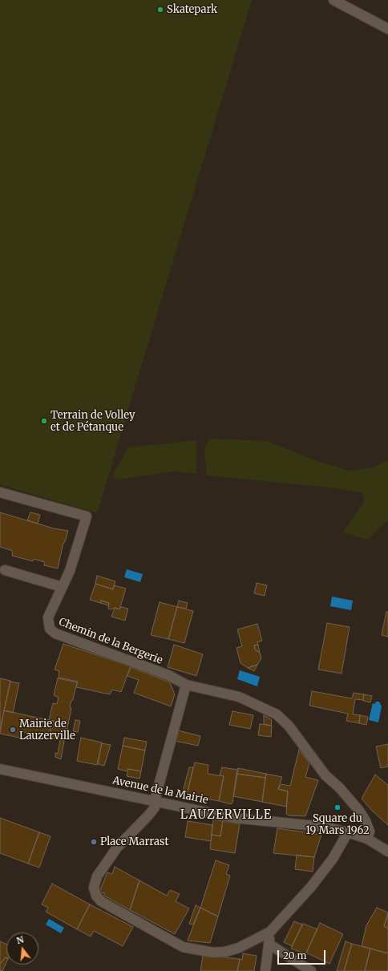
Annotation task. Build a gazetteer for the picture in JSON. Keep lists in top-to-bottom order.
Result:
{
  "streets": {
    "street": ["Chemin de la Bergerie", "Avenue de la Mairie"]
  },
  "crossings": [
    ["Chemin de la Bergerie", "Avenue de la Mairie"]
  ],
  "districts": ["LAUZERVILLE"],
  "places": [
    "Skatepark",
    "Terrain de Volley et de Pétanque",
    "Mairie de Lauzerville",
    "Square du 19 Mars 1962",
    "Place Marrast"
  ],
  "scale_bar": "20 m",
  "north": "top"
}
